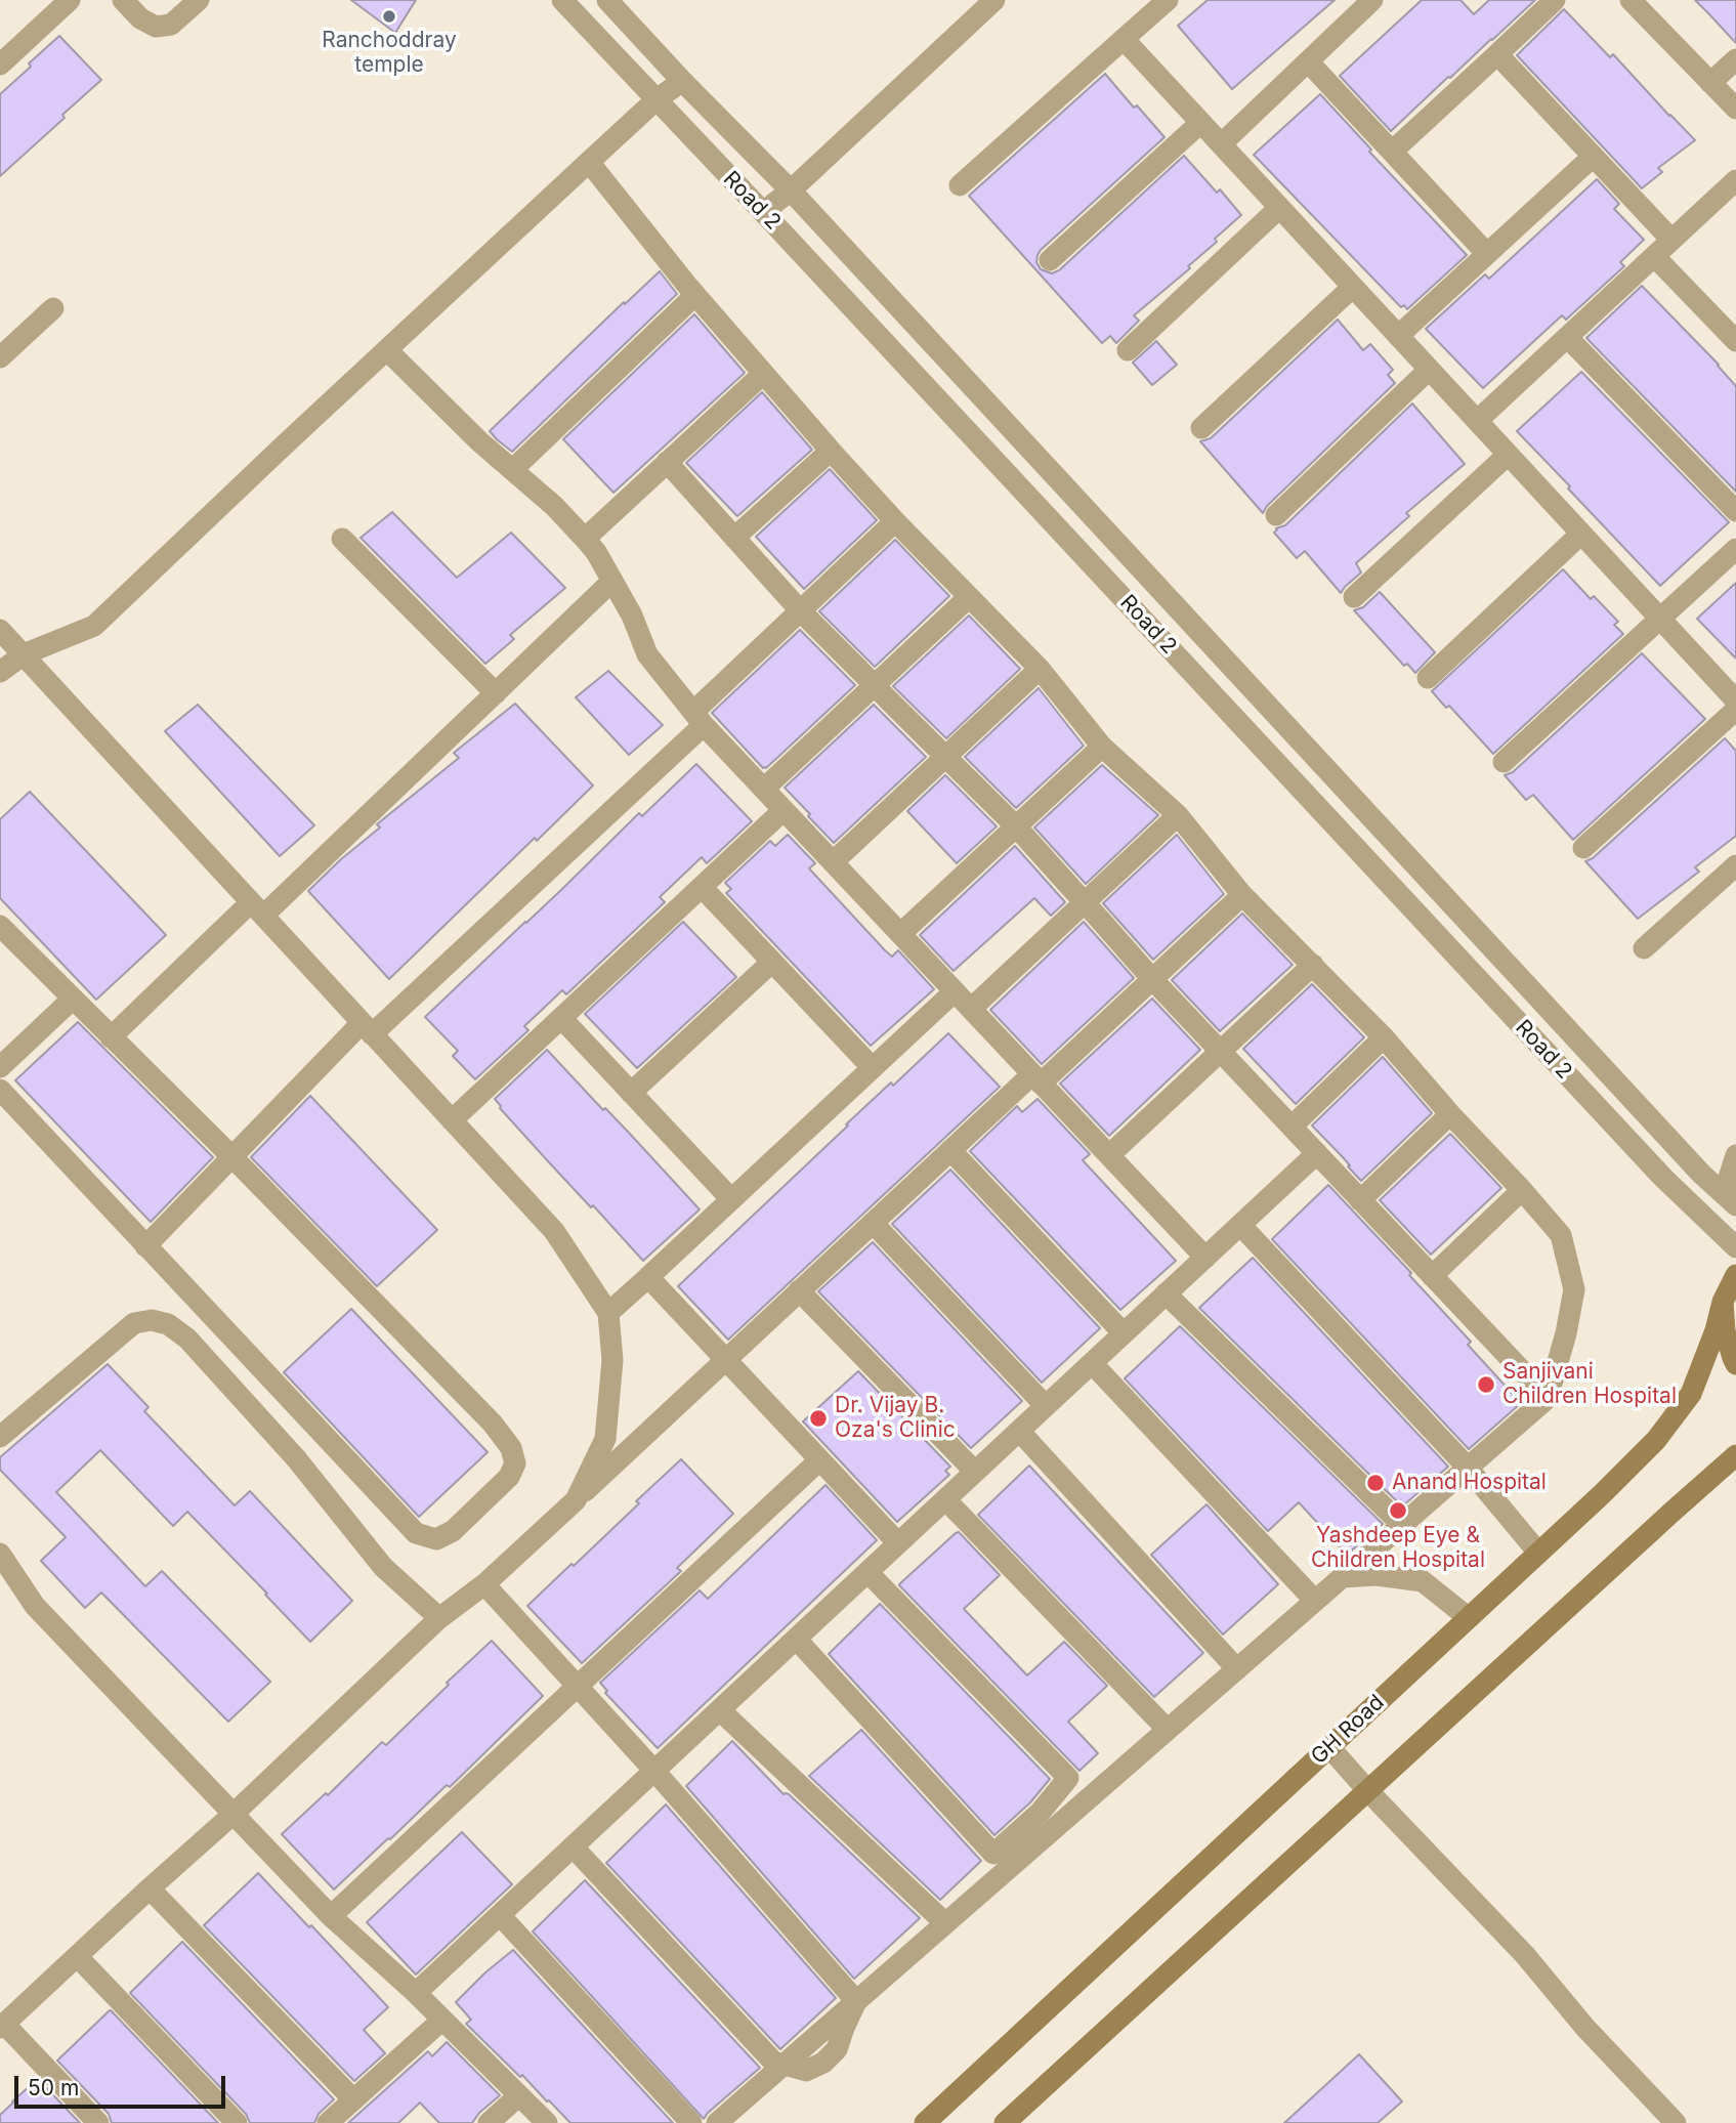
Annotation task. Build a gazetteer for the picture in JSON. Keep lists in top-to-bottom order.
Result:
{
  "streets": {
    "main road": ["GH Road"],
    "street": ["Road 2"]
  },
  "places": [
    "Ranchoddray temple",
    "Sanjivani Children Hospital",
    "Dr. Vijay B. Oza's Clinic",
    "Anand Hospital",
    "Yashdeep Eye & Children Hospital"
  ],
  "scale_bar": "50 m"
}
